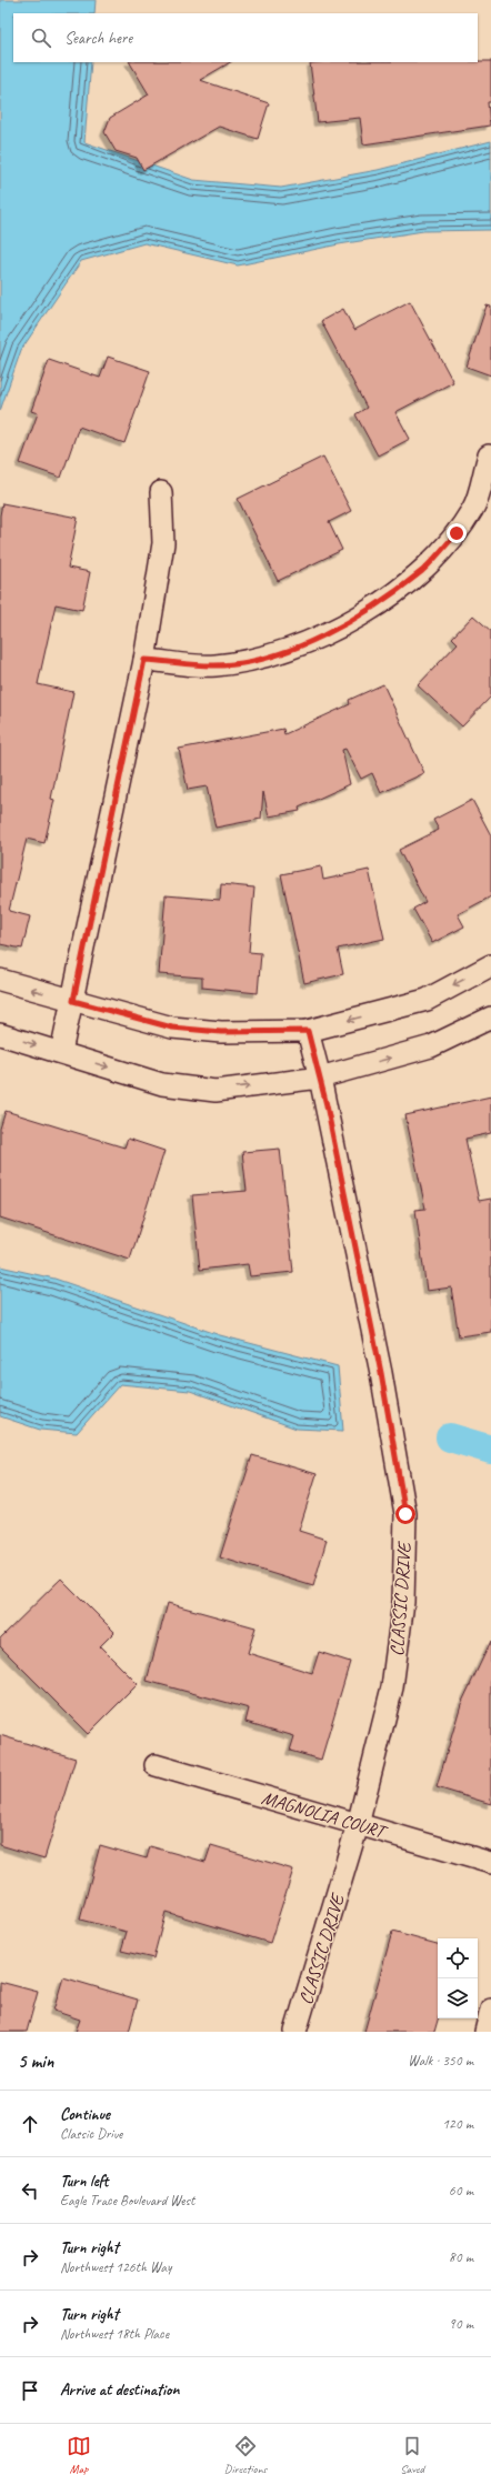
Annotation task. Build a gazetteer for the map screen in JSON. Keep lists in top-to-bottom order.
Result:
{
  "streets": {
    "street": ["CLASSIC DRIVE", "MAGNOLIA COURT"]
  },
  "crossings": [
    ["CLASSIC DRIVE", "MAGNOLIA COURT"]
  ],
  "page": {
    "search": "Search here",
    "heading": ["5 min", "Walk · 350 m"],
    "list": [
      ["Continue", "Classic Drive", "120 m"],
      ["Turn left", "Eagle Trace Boulevard West", "60 m"],
      ["Turn right", "Northwest 126th Way", "80 m"],
      ["Turn right", "Northwest 18th Place", "90 m"],
      "Arrive at destination"
    ],
    "nav": ["Map", "Directions", "Saved"]
  }
}
